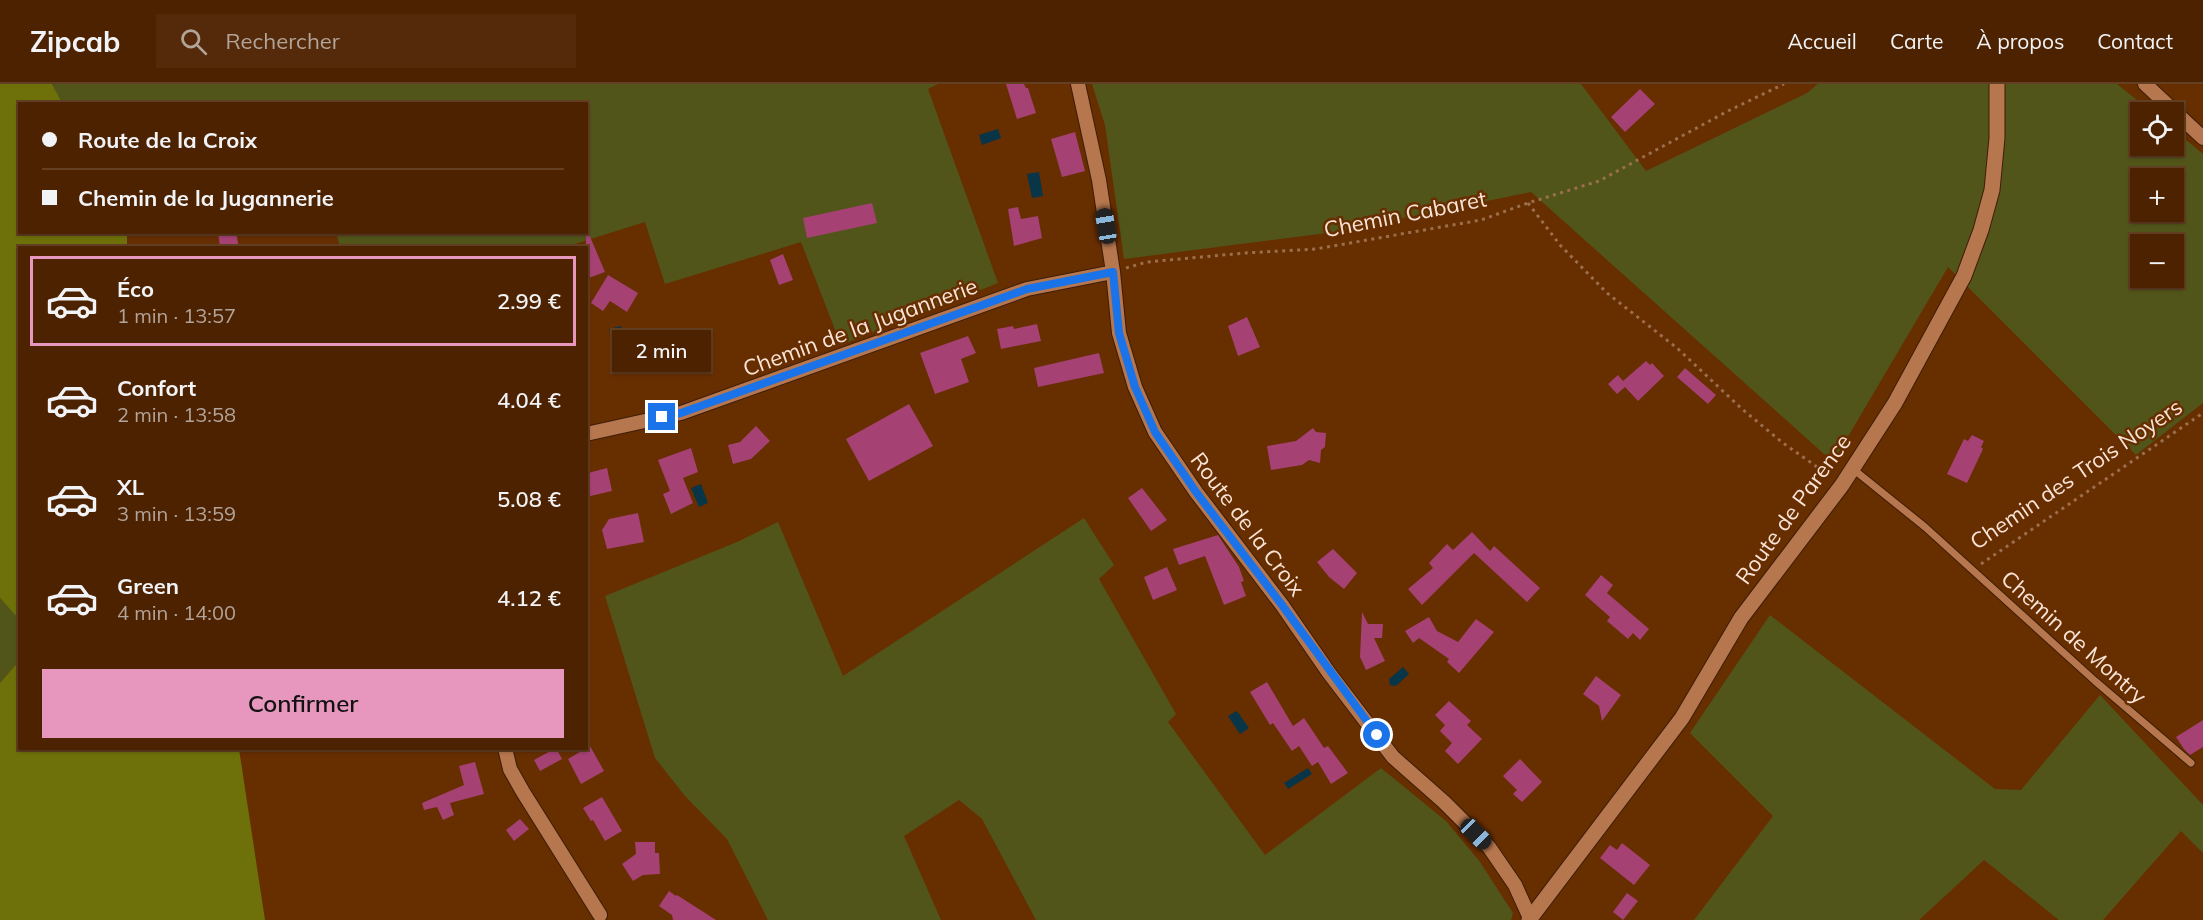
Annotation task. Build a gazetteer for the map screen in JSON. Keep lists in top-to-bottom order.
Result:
{
  "streets": {
    "street": ["Chemin de la Jugannerie", "Route de Parence", "Route de la Croix"],
    "lane": ["Chemin de Montry"],
    "path": ["Chemin Cabaret", "Chemin des Trois Noyers"]
  },
  "crossings": [
    ["Chemin Cabaret", "Chemin de la Jugannerie"],
    ["Chemin Cabaret", "Route de la Croix"],
    ["Chemin de la Jugannerie", "Route de la Croix"],
    ["Chemin des Trois Noyers", "Chemin de Montry"],
    ["Route de Parence", "Route de la Croix"],
    ["Route de Parence", "Chemin de Montry"]
  ],
  "page": {
    "header": "Zipcab",
    "search": "Rechercher",
    "nav": [
      "Accueil",
      "Carte",
      "À propos",
      "Contact"
    ],
    "map_buttons": ["+", "−"],
    "banner": ["Route de la Croix", "Chemin de la Jugannerie"],
    "list": [
      {
        "name": "Éco",
        "note": "1 min · 13:57",
        "value": "2.99 €"
      },
      {
        "name": "Confort",
        "note": "2 min · 13:58",
        "value": "4.04 €"
      },
      {
        "name": "XL",
        "note": "3 min · 13:59",
        "value": "5.08 €"
      },
      {
        "name": "Green",
        "note": "4 min · 14:00",
        "value": "4.12 €"
      }
    ],
    "bubble": "2 min",
    "buttons": "Confirmer"
  }
}
